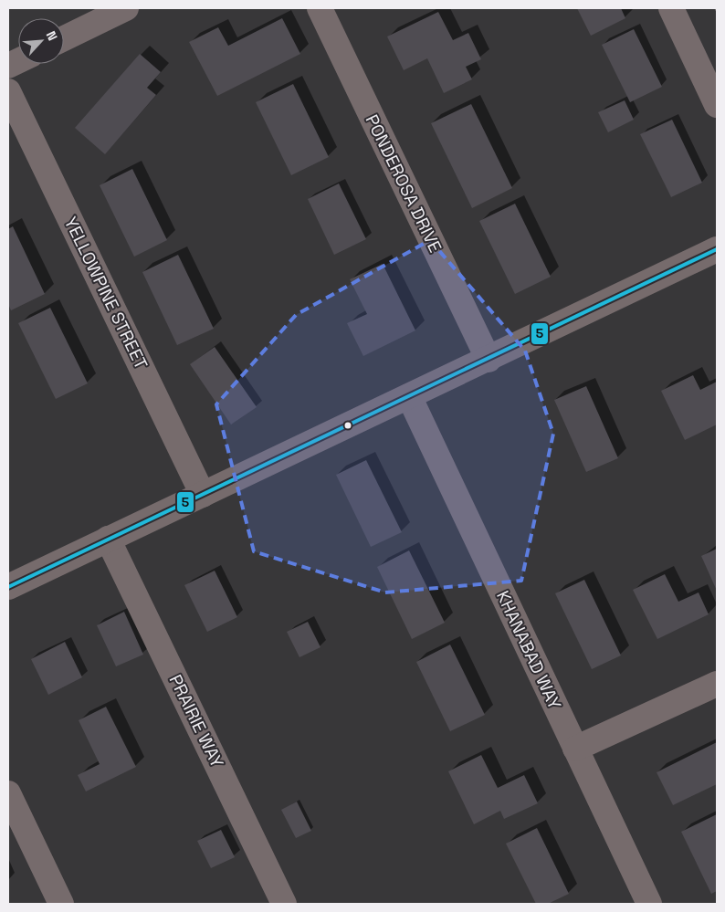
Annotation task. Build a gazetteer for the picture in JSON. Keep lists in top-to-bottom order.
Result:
{
  "streets": {
    "street": [
      "PONDEROSA DRIVE",
      "YELLOWPINE STREET",
      "KHANABAD WAY",
      "PRAIRIE WAY"
    ]
  },
  "lines": ["transit line 5"],
  "north": "top right"
}
